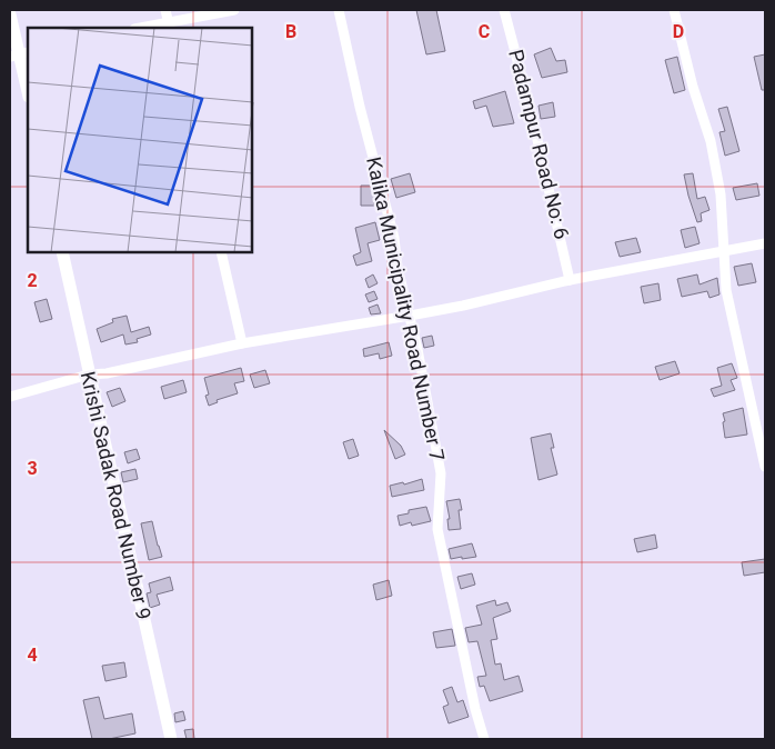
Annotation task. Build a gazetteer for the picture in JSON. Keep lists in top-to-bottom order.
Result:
{
  "streets": {
    "street": ["Padampur Road No: 6", "Kalika Municipality Road Number 7", "Krishi Sadak Road Number 9"]
  },
  "grid": {
    "columns": ["B", "C", "D"],
    "rows": ["2", "3", "4"]
  }
}
